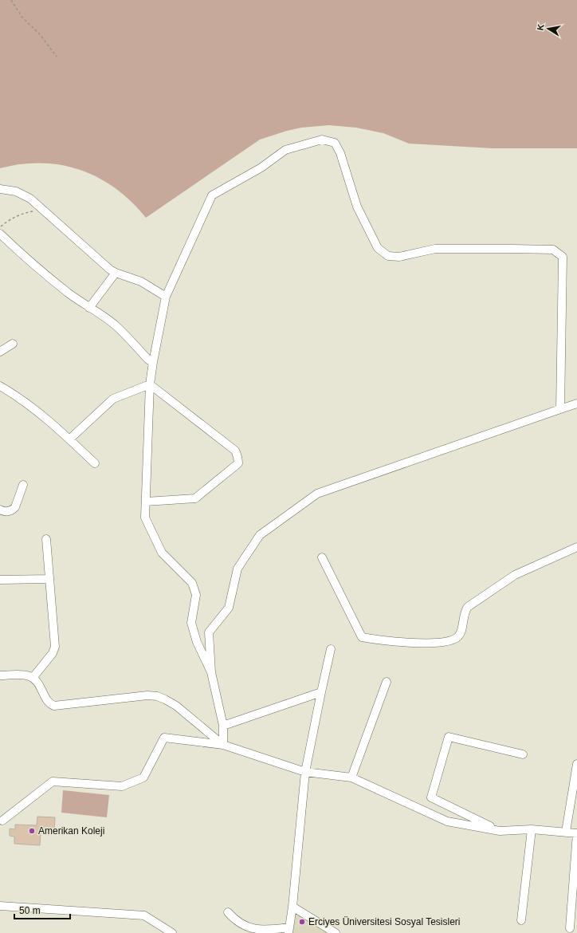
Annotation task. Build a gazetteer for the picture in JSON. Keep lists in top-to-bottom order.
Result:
{
  "places": ["Amerikan Koleji", "Erciyes Üniversitesi Sosyal Tesisleri"],
  "scale_bar": "50 m",
  "north": "left"
}
